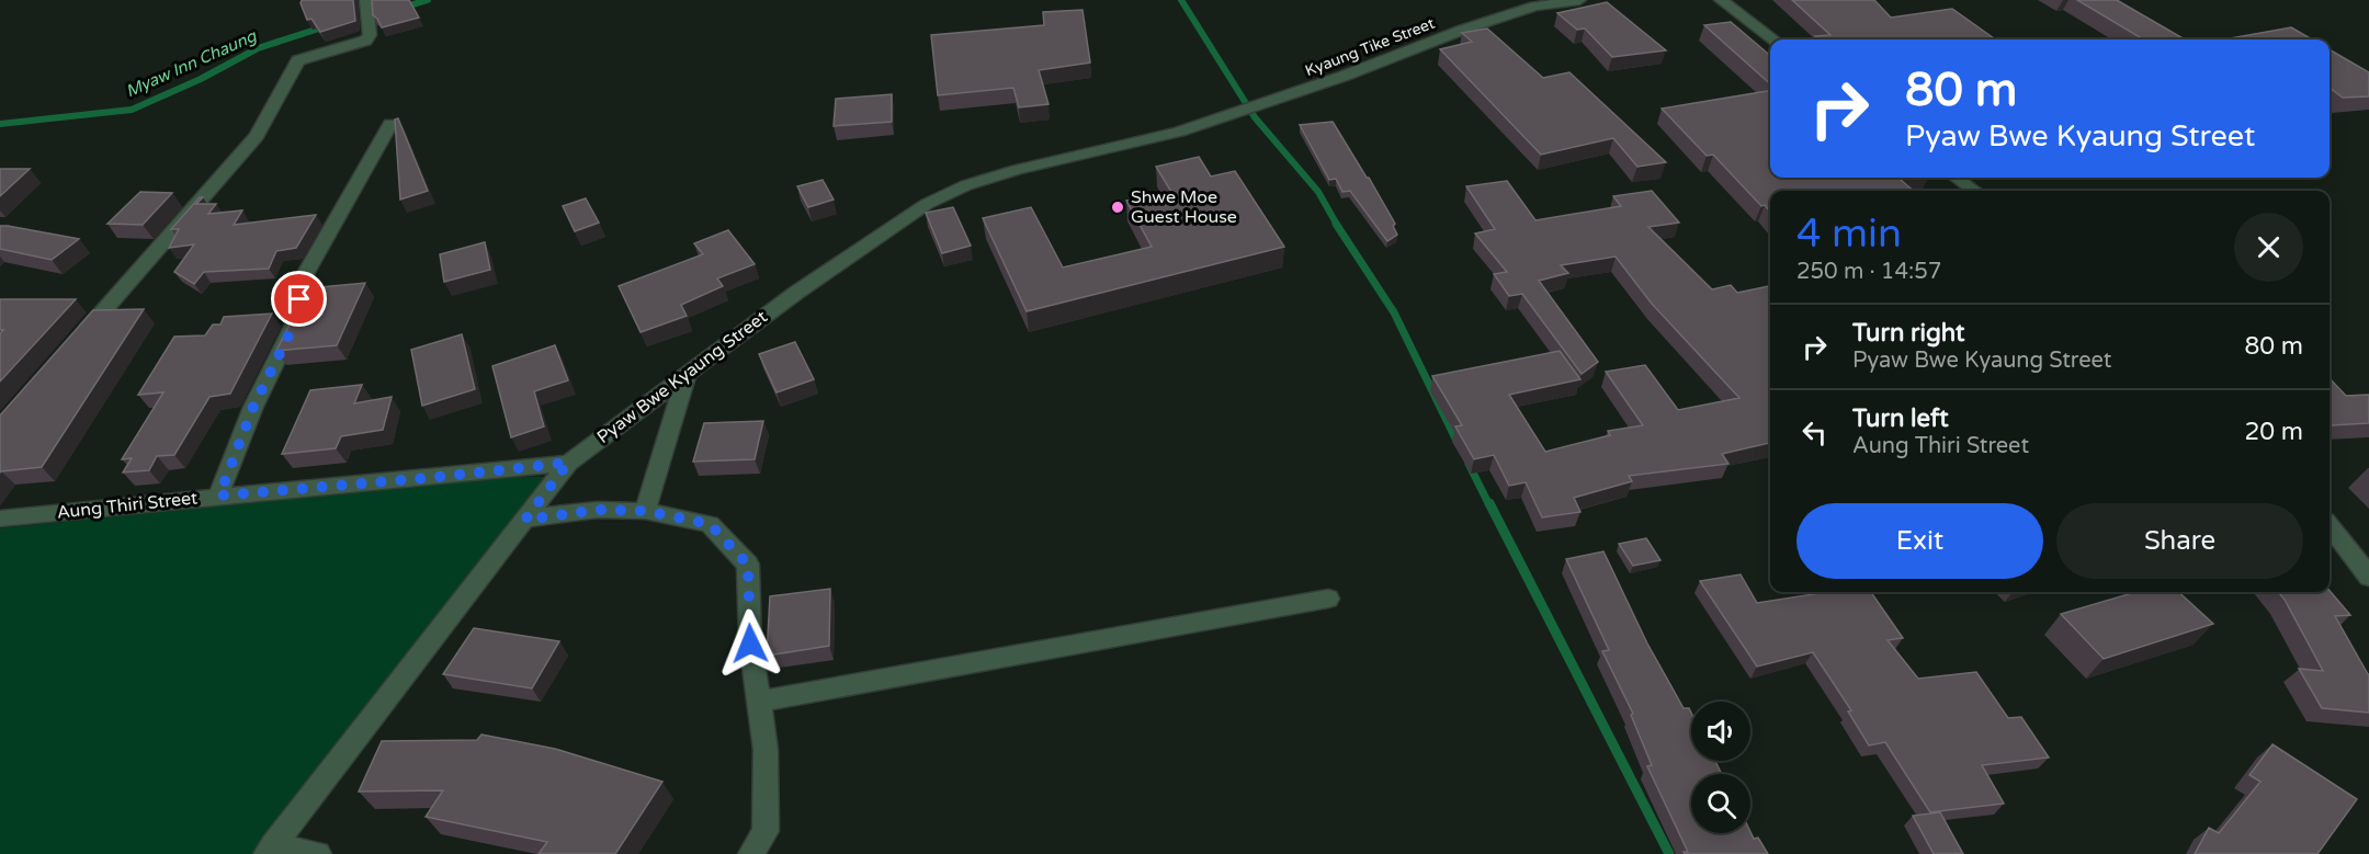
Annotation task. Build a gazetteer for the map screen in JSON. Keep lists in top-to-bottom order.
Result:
{
  "streets": {
    "street": ["Kyaung Tike Street", "Pyaw Bwe Kyaung Street", "Aung Thiri Street"]
  },
  "crossings": [
    ["Kyaung Tike Street", "Pyaw Bwe Kyaung Street"],
    ["Pyaw Bwe Kyaung Street", "Aung Thiri Street"]
  ],
  "water": ["Myaw Inn Chaung"],
  "places": ["Shwe Moe Guest House"],
  "page": {
    "turn": ["80 m", "Pyaw Bwe Kyaung Street"],
    "heading": ["4 min", "250 m · 14:57"],
    "list": [
      {
        "name": "Turn right",
        "note": "Pyaw Bwe Kyaung Street",
        "value": "80 m"
      },
      {
        "name": "Turn left",
        "note": "Aung Thiri Street",
        "value": "20 m"
      }
    ],
    "buttons": ["Exit", "Share"]
  }
}
